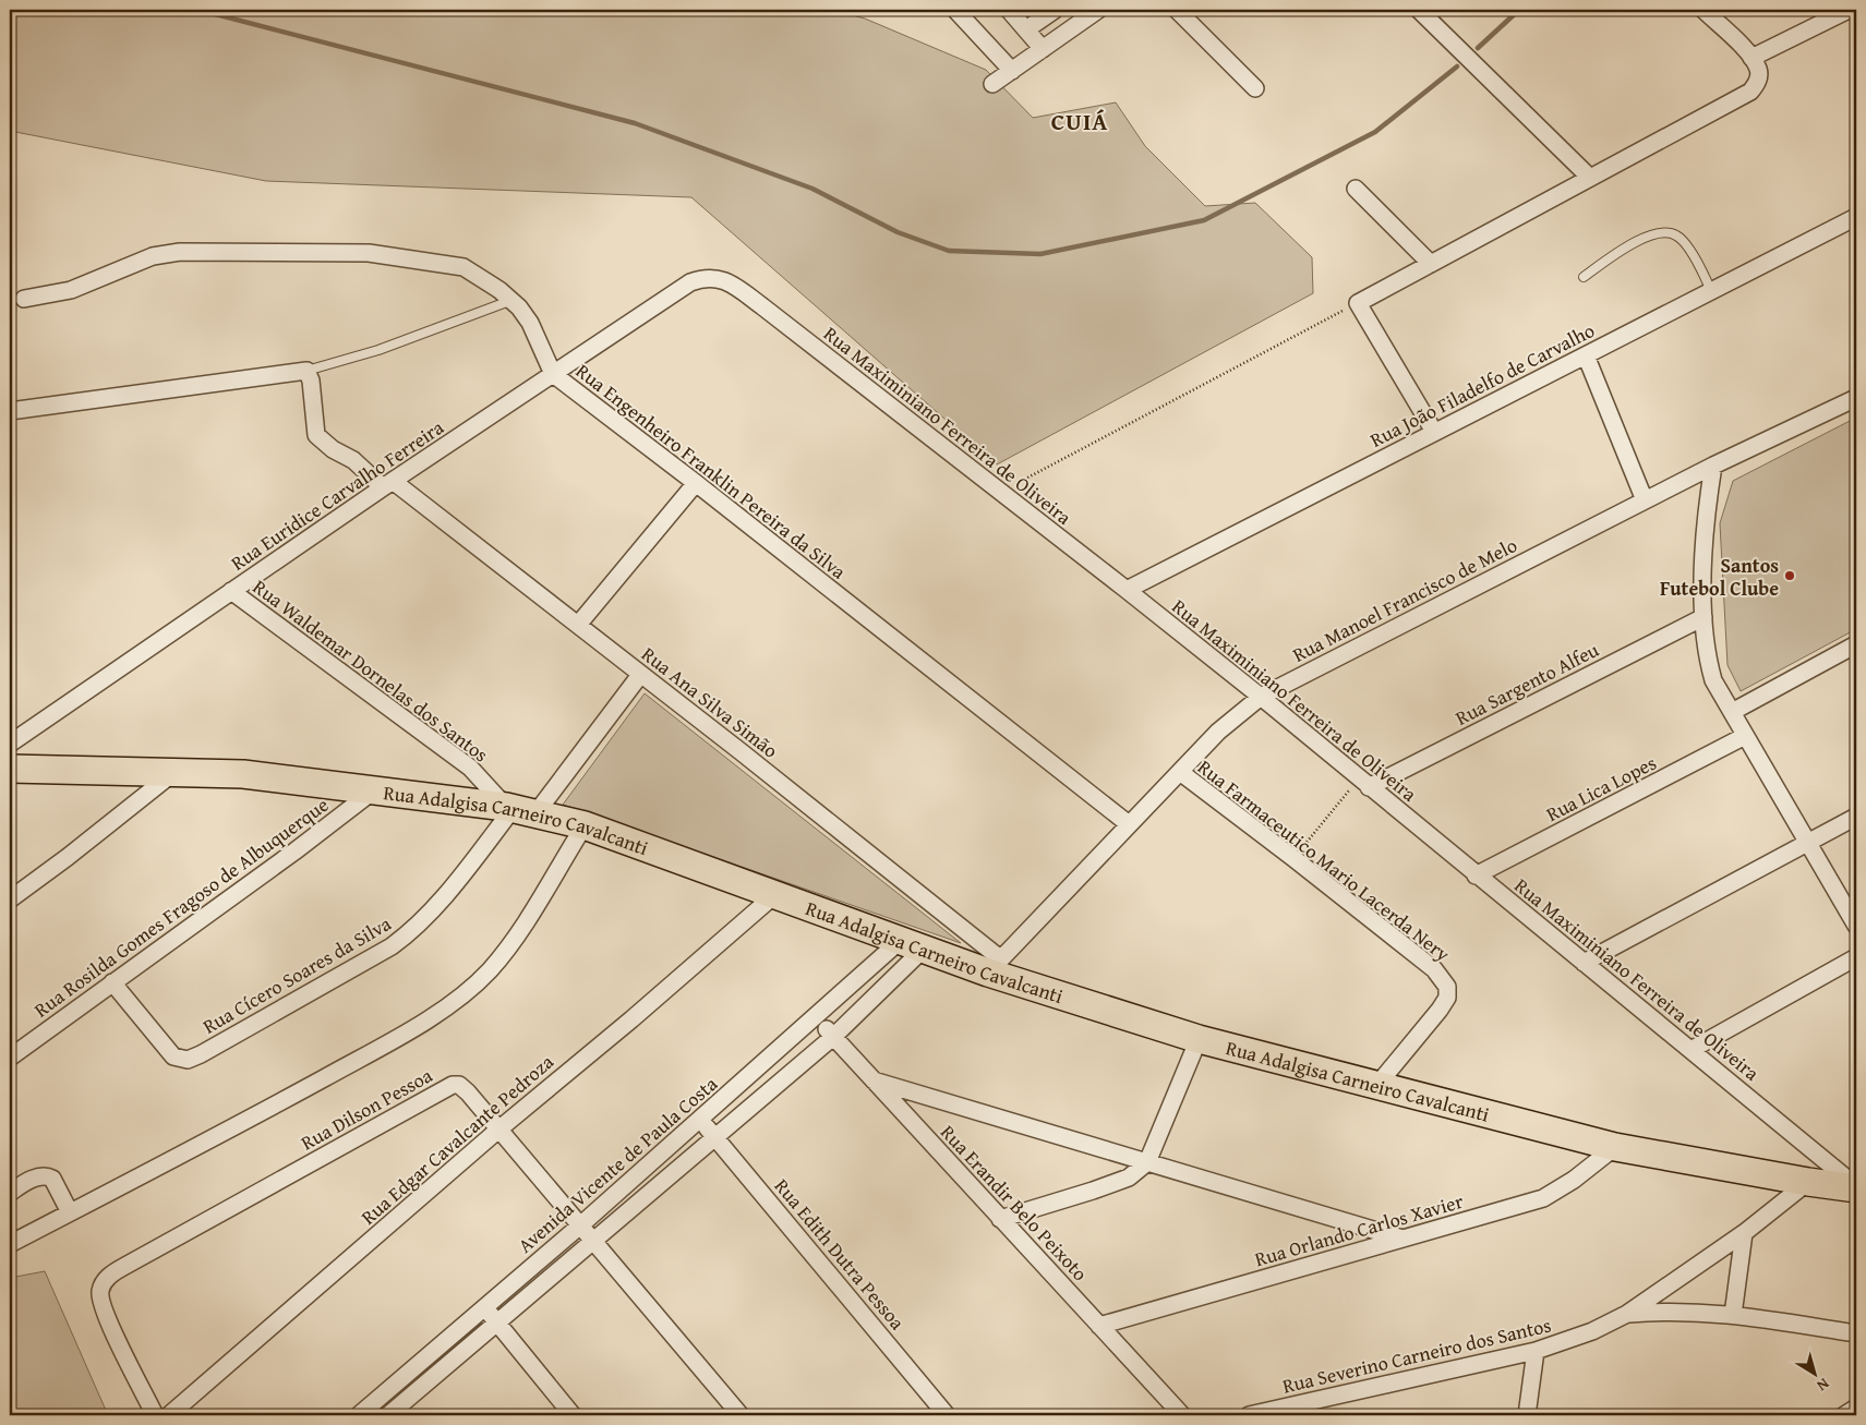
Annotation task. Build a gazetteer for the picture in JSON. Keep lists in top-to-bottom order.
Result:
{
  "streets": {
    "main road": ["Rua Adalgisa Carneiro Cavalcanti"],
    "street": [
      "Rua João Filadelfo de Carvalho",
      "Rua Maximiniano Ferreira de Oliveira",
      "Rua Engenheiro Franklin Pereira da Silva",
      "Rua Euridice Carvalho Ferreira",
      "Rua Manoel Francisco de Melo",
      "Rua Waldemar Dornelas dos Santos",
      "Rua Sargento Alfeu",
      "Rua Ana Silva Simão",
      "Rua Lica Lopes",
      "Rua Farmaceutico Mario Lacerda Nery",
      "Rua Rosilda Gomes Fragoso de Albuquerque",
      "Rua Cícero Soares da Silva",
      "Rua Dilson Pessoa",
      "Rua Edgar Cavalcante Pedroza",
      "Avenida Vicente de Paula Costa",
      "Rua Erandir Belo Peixoto",
      "Rua Orlando Carlos Xavier",
      "Rua Edith Dutra Pessoa",
      "Rua Severino Carneiro dos Santos"
    ]
  },
  "crossings": [
    ["Rua João Filadelfo de Carvalho", "Rua Maximiniano Ferreira de Oliveira"],
    ["Rua Maximiniano Ferreira de Oliveira", "Rua Euridice Carvalho Ferreira"],
    ["Rua Maximiniano Ferreira de Oliveira", "Rua Manoel Francisco de Melo"],
    ["Rua Maximiniano Ferreira de Oliveira", "Rua Sargento Alfeu"],
    ["Rua Maximiniano Ferreira de Oliveira", "Rua Lica Lopes"],
    ["Rua Maximiniano Ferreira de Oliveira", "Rua Adalgisa Carneiro Cavalcanti"],
    ["Rua Engenheiro Franklin Pereira da Silva", "Rua Euridice Carvalho Ferreira"],
    ["Rua Engenheiro Franklin Pereira da Silva", "Rua Manoel Francisco de Melo"],
    ["Rua Euridice Carvalho Ferreira", "Rua Waldemar Dornelas dos Santos"],
    ["Rua Euridice Carvalho Ferreira", "Rua Ana Silva Simão"],
    ["Rua Manoel Francisco de Melo", "Rua Ana Silva Simão"],
    ["Rua Manoel Francisco de Melo", "Rua Adalgisa Carneiro Cavalcanti"],
    ["Rua Manoel Francisco de Melo", "Rua Farmaceutico Mario Lacerda Nery"],
    ["Rua Waldemar Dornelas dos Santos", "Rua Adalgisa Carneiro Cavalcanti"],
    ["Rua Waldemar Dornelas dos Santos", "Rua Cícero Soares da Silva"],
    ["Rua Ana Silva Simão", "Rua Adalgisa Carneiro Cavalcanti"],
    ["Rua Ana Silva Simão", "Rua Cícero Soares da Silva"],
    ["Rua Adalgisa Carneiro Cavalcanti", "Rua Farmaceutico Mario Lacerda Nery"],
    ["Rua Adalgisa Carneiro Cavalcanti", "Rua Rosilda Gomes Fragoso de Albuquerque"],
    ["Rua Adalgisa Carneiro Cavalcanti", "Rua Cícero Soares da Silva"],
    ["Rua Adalgisa Carneiro Cavalcanti", "Rua Edgar Cavalcante Pedroza"],
    ["Rua Adalgisa Carneiro Cavalcanti", "Avenida Vicente de Paula Costa"],
    ["Rua Adalgisa Carneiro Cavalcanti", "Rua Orlando Carlos Xavier"],
    ["Rua Adalgisa Carneiro Cavalcanti", "Rua Severino Carneiro dos Santos"],
    ["Rua Rosilda Gomes Fragoso de Albuquerque", "Rua Cícero Soares da Silva"],
    ["Rua Dilson Pessoa", "Rua Edgar Cavalcante Pedroza"],
    ["Rua Dilson Pessoa", "Avenida Vicente de Paula Costa"],
    ["Avenida Vicente de Paula Costa", "Rua Erandir Belo Peixoto"],
    ["Avenida Vicente de Paula Costa", "Rua Edith Dutra Pessoa"],
    ["Rua Erandir Belo Peixoto", "Rua Orlando Carlos Xavier"]
  ],
  "districts": ["CUIÁ"],
  "places": ["Santos Futebol Clube"],
  "north": "bottom right"
}
